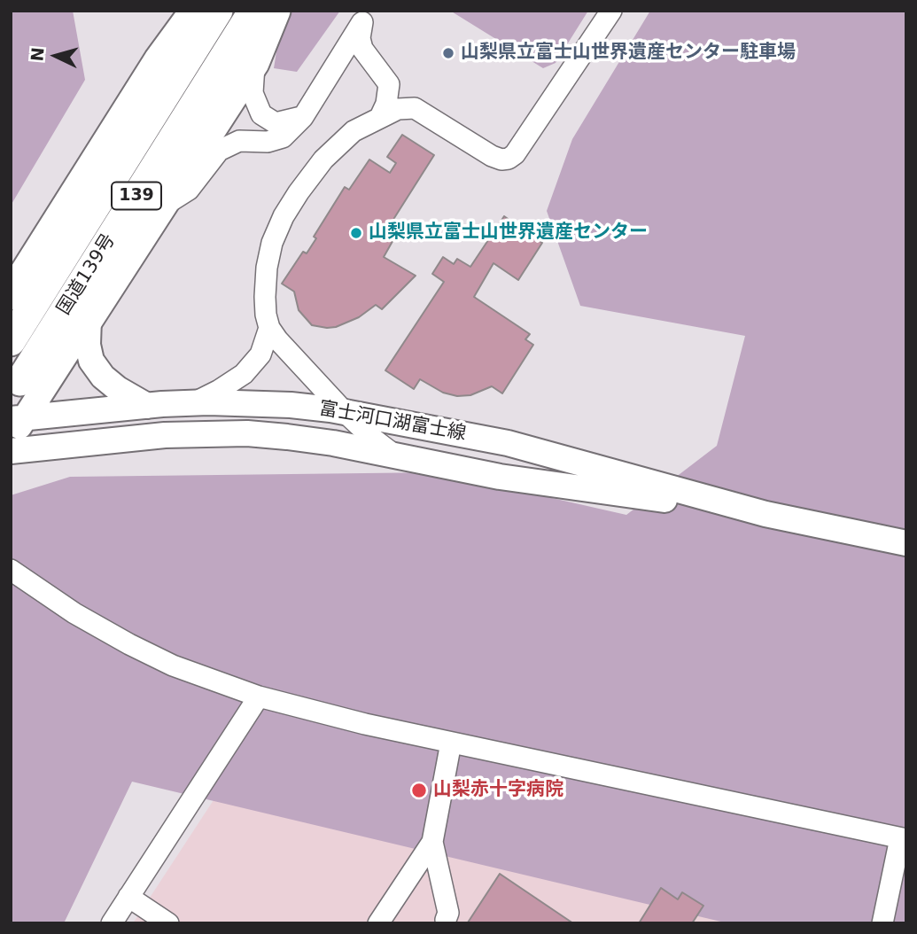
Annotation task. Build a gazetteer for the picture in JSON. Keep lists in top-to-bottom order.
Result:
{
  "streets": {
    "highway": ["139", "国道139号"],
    "main road": ["富士河口湖富士線"]
  },
  "places": ["山梨県立富士山世界遺産センター駐車場", "山梨県立富士山世界遺産センター", "山梨赤十字病院"],
  "north": "left"
}
